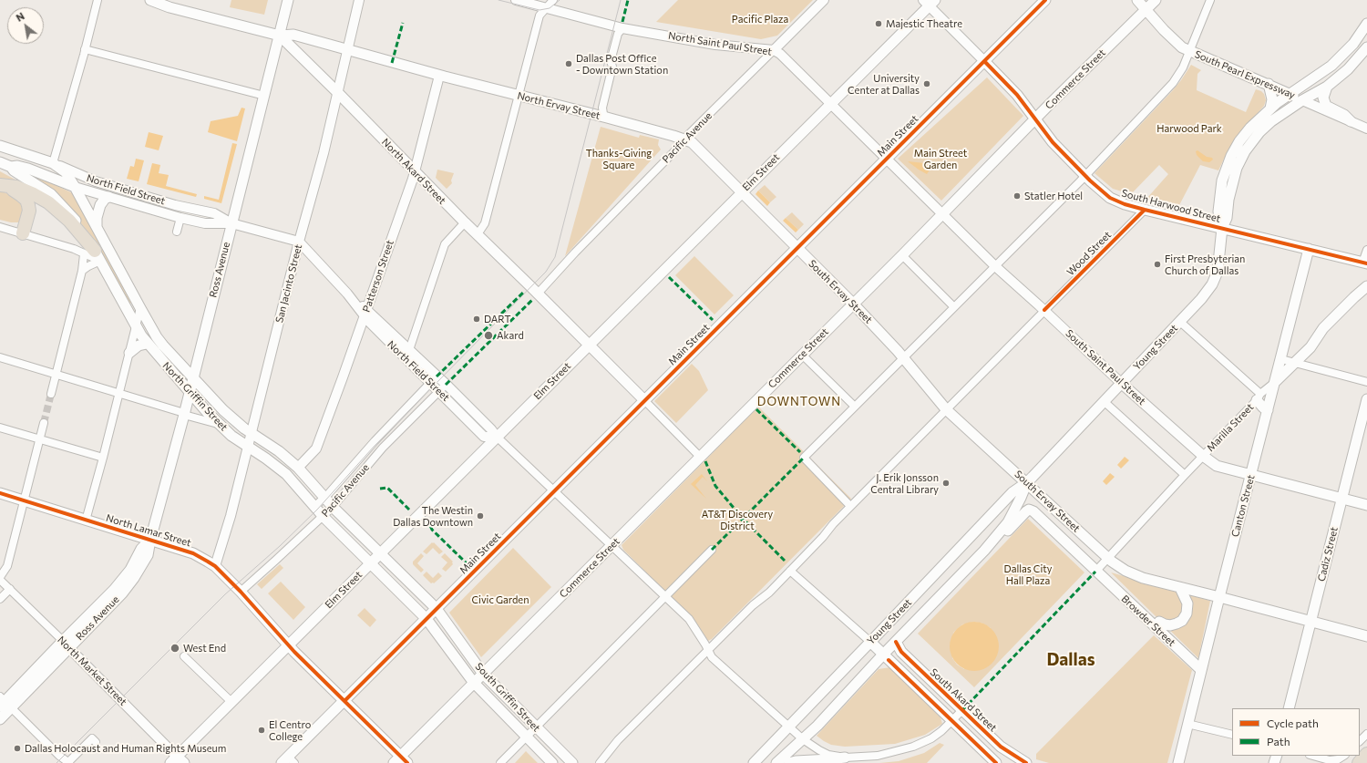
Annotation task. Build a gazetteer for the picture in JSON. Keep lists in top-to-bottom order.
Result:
{
  "streets": {
    "main road": [
      "South Pearl Expressway",
      "Commerce Street",
      "North Ervay Street",
      "Main Street",
      "North Akard Street",
      "Elm Street",
      "North Field Street",
      "South Harwood Street",
      "Ross Avenue",
      "South Ervay Street",
      "Young Street",
      "South Saint Paul Street",
      "North Griffin Street",
      "Marilla Street",
      "Canton Street",
      "North Lamar Street",
      "Cadiz Street",
      "Browder Street",
      "South Griffin Street",
      "South Akard Street"
    ],
    "street": [
      "North Saint Paul Street",
      "Pacific Avenue",
      "Wood Street",
      "Patterson Street",
      "San Jacinto Street",
      "North Market Street"
    ]
  },
  "crossings": [
    ["North Saint Paul Street", "Main Street"],
    ["North Saint Paul Street", "Pacific Avenue"],
    ["North Saint Paul Street", "Elm Street"],
    ["North Saint Paul Street", "South Saint Paul Street"],
    ["South Pearl Expressway", "Commerce Street"],
    ["South Pearl Expressway", "Young Street"],
    ["Commerce Street", "North Field Street"],
    ["Commerce Street", "South Harwood Street"],
    ["Commerce Street", "South Ervay Street"],
    ["Commerce Street", "South Saint Paul Street"],
    ["Commerce Street", "North Lamar Street"],
    ["Commerce Street", "South Griffin Street"],
    ["North Ervay Street", "Main Street"],
    ["North Ervay Street", "Pacific Avenue"],
    ["North Ervay Street", "North Akard Street"],
    ["North Ervay Street", "Elm Street"],
    ["North Ervay Street", "Ross Avenue"],
    ["North Ervay Street", "Patterson Street"],
    ["North Ervay Street", "San Jacinto Street"],
    ["North Ervay Street", "South Ervay Street"],
    ["Main Street", "North Akard Street"],
    ["Main Street", "North Field Street"],
    ["Main Street", "South Harwood Street"],
    ["Main Street", "South Ervay Street"],
    ["Main Street", "South Saint Paul Street"],
    ["Main Street", "North Griffin Street"],
    ["Main Street", "North Lamar Street"],
    ["Main Street", "South Griffin Street"],
    ["Pacific Avenue", "North Akard Street"],
    ["Pacific Avenue", "North Field Street"],
    ["Pacific Avenue", "North Griffin Street"],
    ["Pacific Avenue", "North Lamar Street"],
    ["North Akard Street", "Elm Street"],
    ["North Akard Street", "Ross Avenue"],
    ["North Akard Street", "Patterson Street"],
    ["North Akard Street", "San Jacinto Street"],
    ["Elm Street", "North Field Street"],
    ["Elm Street", "North Griffin Street"],
    ["Elm Street", "North Lamar Street"],
    ["Elm Street", "North Market Street"],
    ["North Field Street", "Wood Street"],
    ["North Field Street", "Ross Avenue"],
    ["North Field Street", "Patterson Street"],
    ["North Field Street", "San Jacinto Street"],
    ["North Field Street", "Young Street"],
    ["North Field Street", "North Griffin Street"],
    ["South Harwood Street", "Wood Street"],
    ["South Harwood Street", "Young Street"],
    ["South Harwood Street", "Canton Street"],
    ["Wood Street", "South Ervay Street"],
    ["Wood Street", "South Saint Paul Street"],
    ["Ross Avenue", "North Griffin Street"],
    ["Ross Avenue", "North Lamar Street"],
    ["Ross Avenue", "North Market Street"],
    ["Patterson Street", "North Griffin Street"],
    ["San Jacinto Street", "North Griffin Street"],
    ["San Jacinto Street", "North Lamar Street"],
    ["South Ervay Street", "Young Street"],
    ["South Ervay Street", "Marilla Street"],
    ["South Ervay Street", "Canton Street"],
    ["South Ervay Street", "Cadiz Street"],
    ["Young Street", "South Saint Paul Street"],
    ["Young Street", "Browder Street"],
    ["Young Street", "South Akard Street"],
    ["South Saint Paul Street", "Marilla Street"],
    ["South Saint Paul Street", "Canton Street"],
    ["South Saint Paul Street", "Cadiz Street"],
    ["North Griffin Street", "South Griffin Street"],
    ["Marilla Street", "Canton Street"],
    ["Marilla Street", "Browder Street"],
    ["Canton Street", "Browder Street"]
  ],
  "districts": ["DOWNTOWN", "Dallas"],
  "parks": [
    "Pacific Plaza",
    "Harwood Park",
    "Thanks-Giving Square",
    "Main Street Garden",
    "AT&T Discovery District",
    "Dallas City Hall Plaza",
    "Civic Garden"
  ],
  "places": [
    "Majestic Theatre",
    "Dallas Post Office - Downtown Station",
    "University Center at Dallas",
    "Statler Hotel",
    "First Presbyterian Church of Dallas",
    "DART",
    "Akard",
    "J. Erik Jonsson Central Library",
    "The Westin Dallas Downtown",
    "West End",
    "El Centro College",
    "Dallas Holocaust and Human Rights Museum"
  ],
  "legend": ["Cycle path", "Path"],
  "north": "top left"
}
